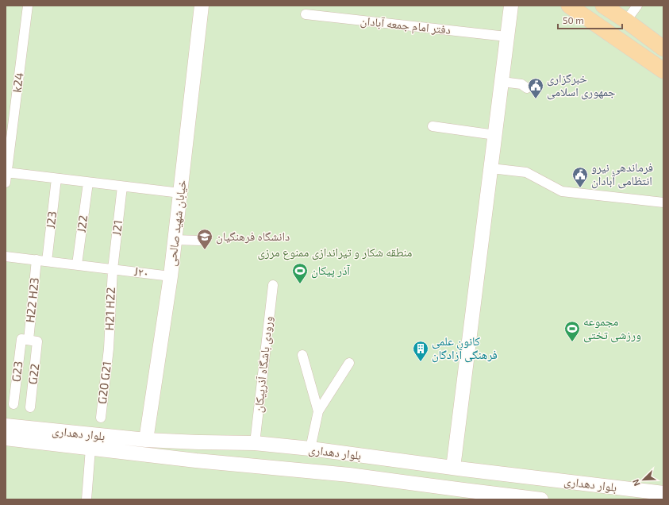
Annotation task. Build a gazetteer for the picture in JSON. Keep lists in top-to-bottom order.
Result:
{
  "streets": {
    "main road": ["خیابان شهید صالحی", "بلوار دهداری"],
    "street": [
      "دفتر امام جمعه آبادان",
      "k24",
      "J23",
      "J22",
      "J21",
      "J۲۰",
      "H22 H23",
      "H21 H22",
      "ورودی باشگاه آذرپیکان",
      "G23",
      "G22",
      "G20 G21"
    ]
  },
  "crossings": [
    ["J23", "J۲۰"],
    ["خیابان شهید صالحی", "J۲۰"],
    ["خیابان شهید صالحی", "بلوار دهداری"],
    ["J22", "J۲۰"],
    ["J21", "J۲۰"],
    ["J21", "H21 H22"],
    ["J۲۰", "H22 H23"],
    ["J۲۰", "H21 H22"],
    ["H22 H23", "G23"],
    ["H22 H23", "G22"],
    ["H21 H22", "G20 G21"],
    ["ورودی باشگاه آذرپیکان", "بلوار دهداری"],
    ["G23", "G22"]
  ],
  "parks": ["منطقه شکار و تیراندازی ممنوع مرزی"],
  "places": {
    "public building": ["خبرگزاری جمهوری اسلامی", "فرماندهی نیرو انتظامی آبادان"],
    "school or university": ["دانشگاه فرهنگیان"],
    "sports": ["آذر پیکان", "مجموعه ورزشی تختی"],
    "building": ["کانون علمی فرهنگی آزادگان"]
  },
  "scale_bar": "50 m",
  "north": "bottom left"
}
